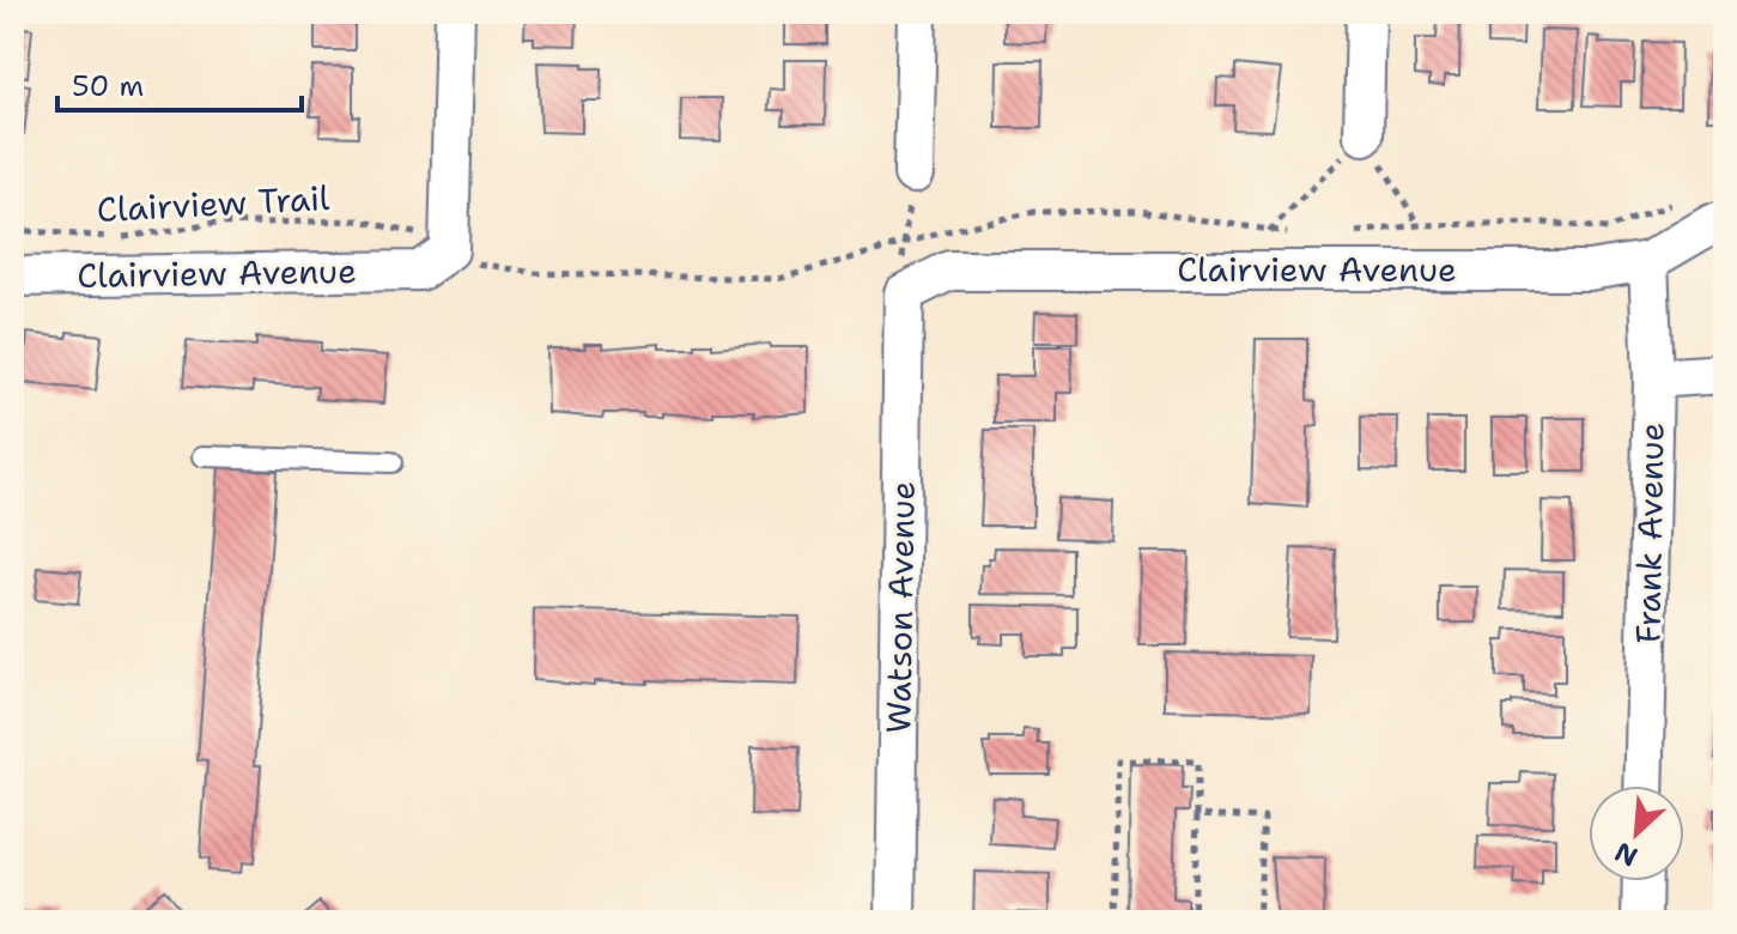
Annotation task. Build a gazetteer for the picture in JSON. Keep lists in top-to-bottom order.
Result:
{
  "streets": {
    "street": ["Clairview Avenue", "Frank Avenue", "Watson Avenue"],
    "path": ["Clairview Trail"]
  },
  "crossings": [
    ["Clairview Trail", "Clairview Avenue"],
    ["Clairview Avenue", "Frank Avenue"],
    ["Clairview Avenue", "Watson Avenue"]
  ],
  "scale_bar": "50 m",
  "north": "bottom left"
}
